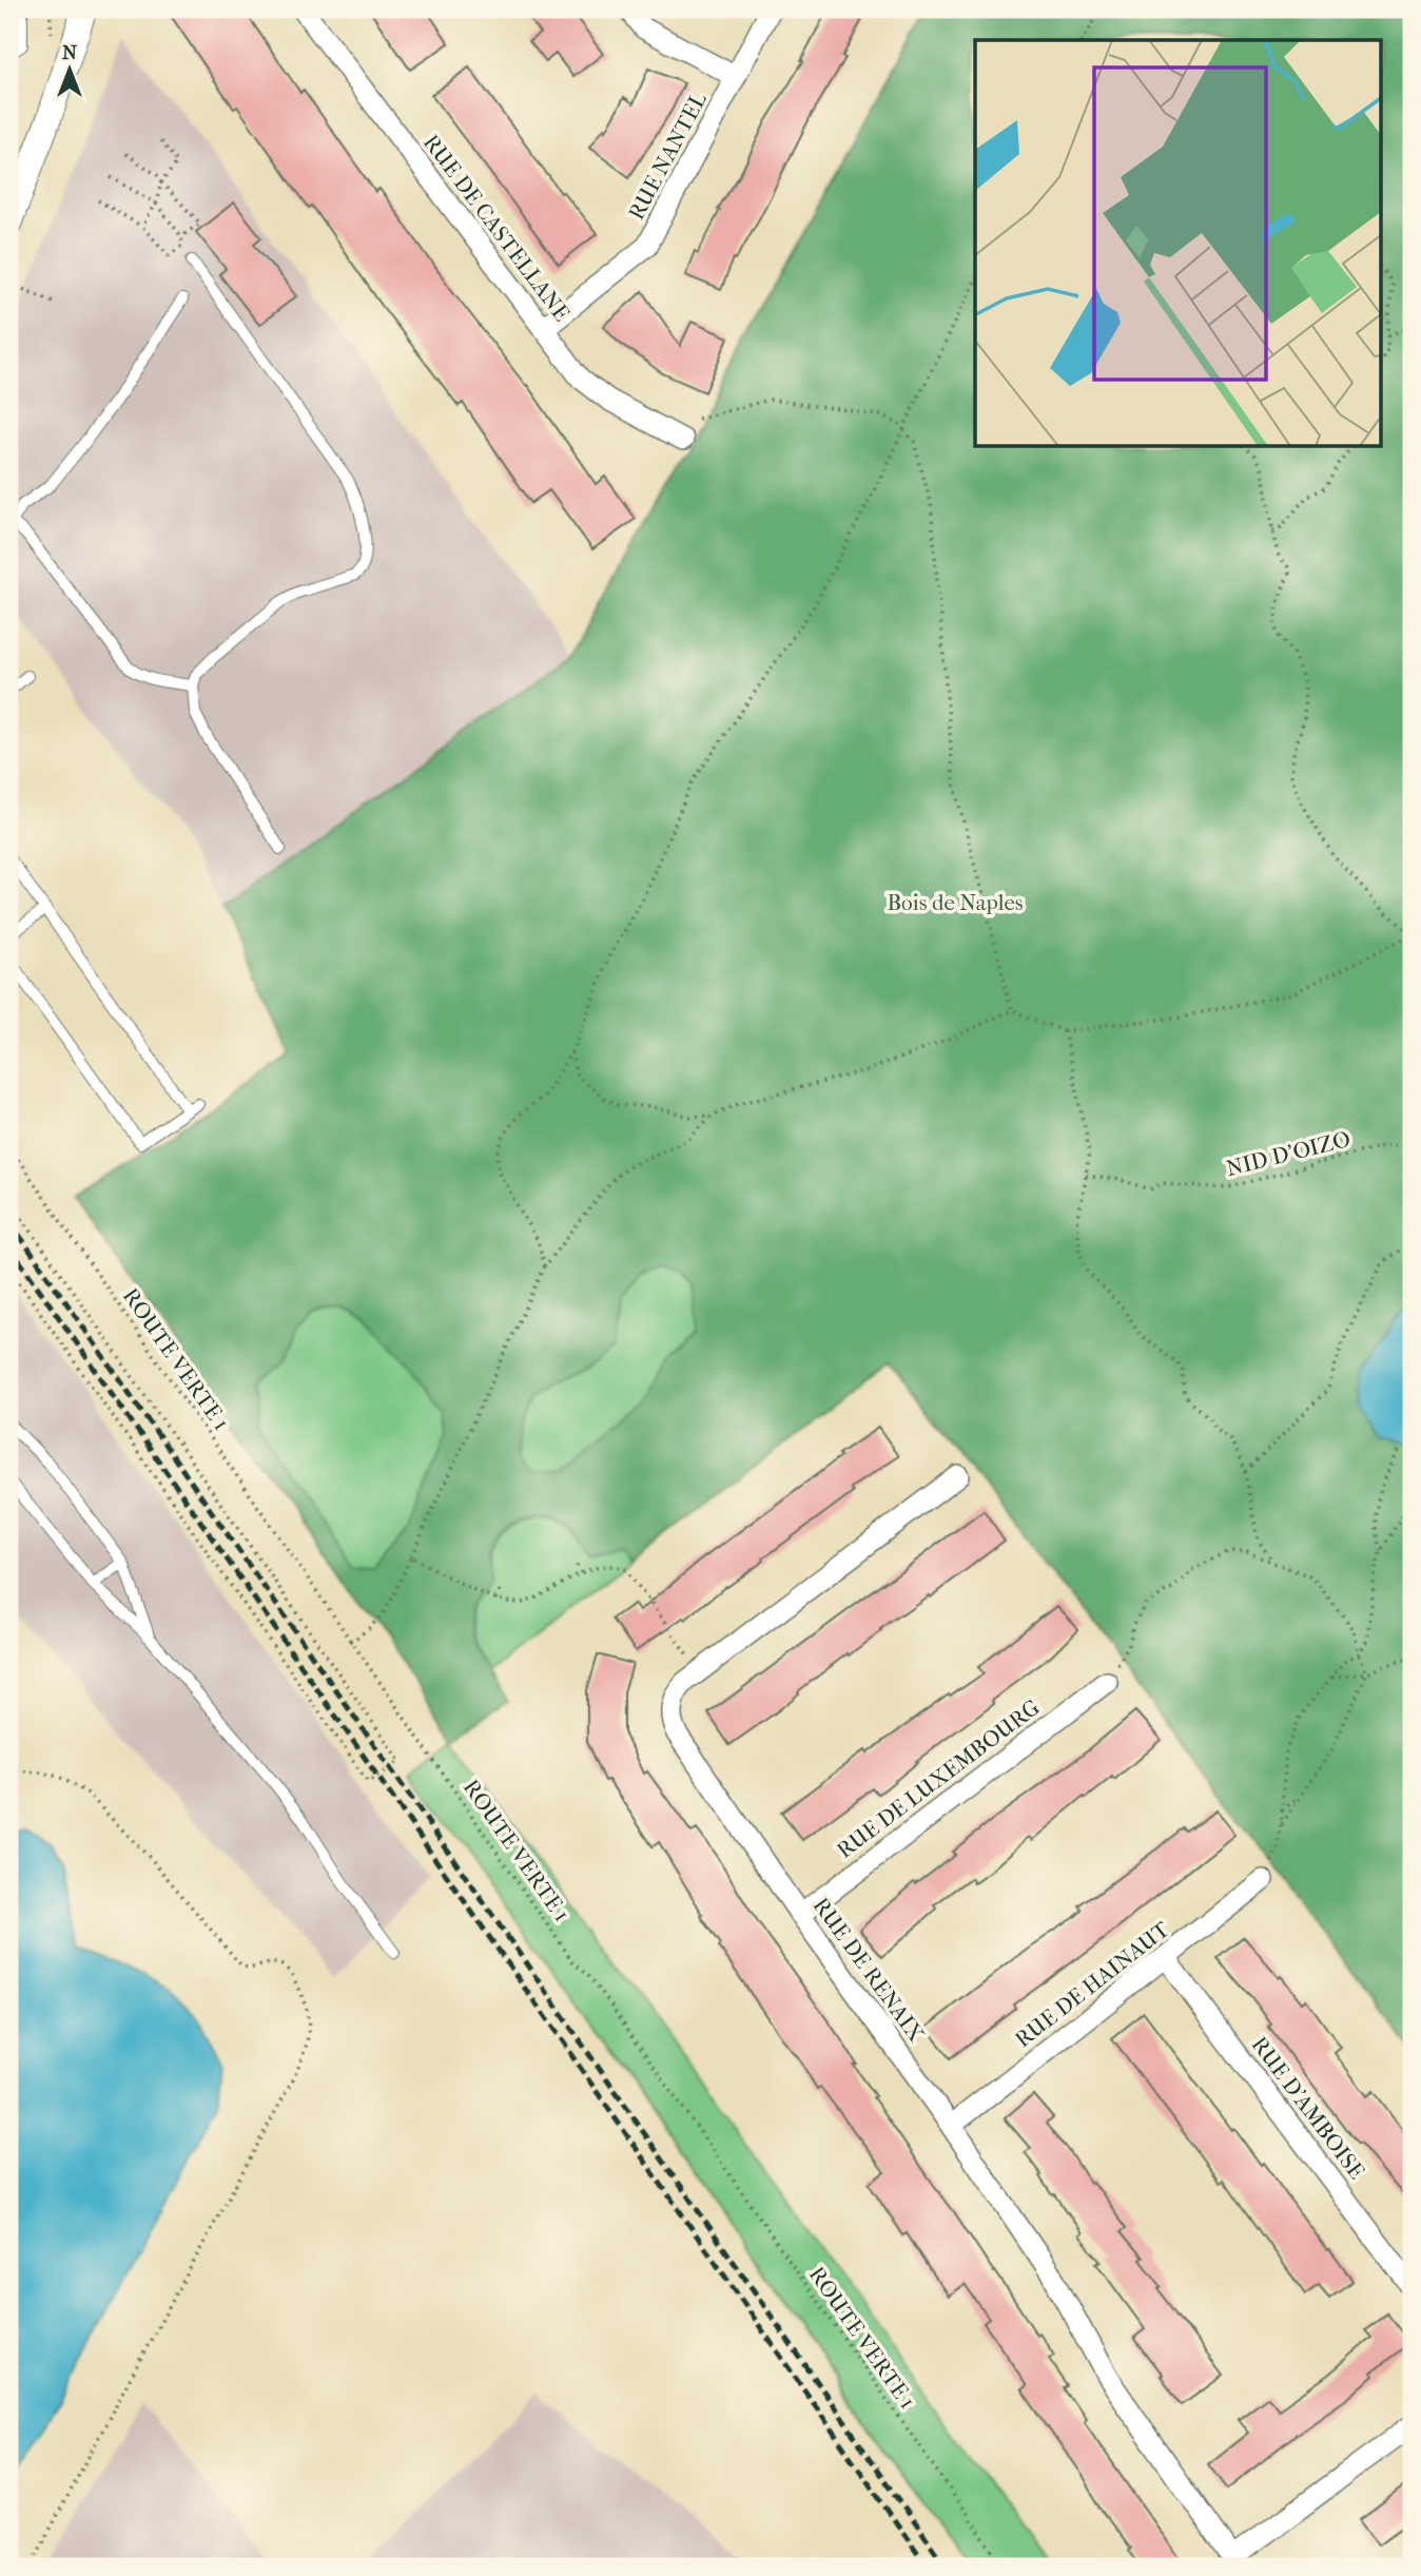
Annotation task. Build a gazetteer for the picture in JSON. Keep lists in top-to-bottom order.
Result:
{
  "streets": {
    "street": [
      "RUE NANTEL",
      "RUE DE CASTELLANE",
      "RUE DE LUXEMBOURG",
      "RUE DE RENAIX",
      "RUE DE HAINAUT",
      "RUE D'AMBOISE"
    ],
    "path": ["NID D'OIZO", "ROUTE VERTE 1"]
  },
  "crossings": [
    ["RUE NANTEL", "RUE DE CASTELLANE"],
    ["RUE DE LUXEMBOURG", "RUE DE RENAIX"],
    ["RUE DE RENAIX", "RUE DE HAINAUT"],
    ["RUE DE HAINAUT", "RUE D'AMBOISE"]
  ],
  "parks": ["Bois de Naples"],
  "north": "top"
}
